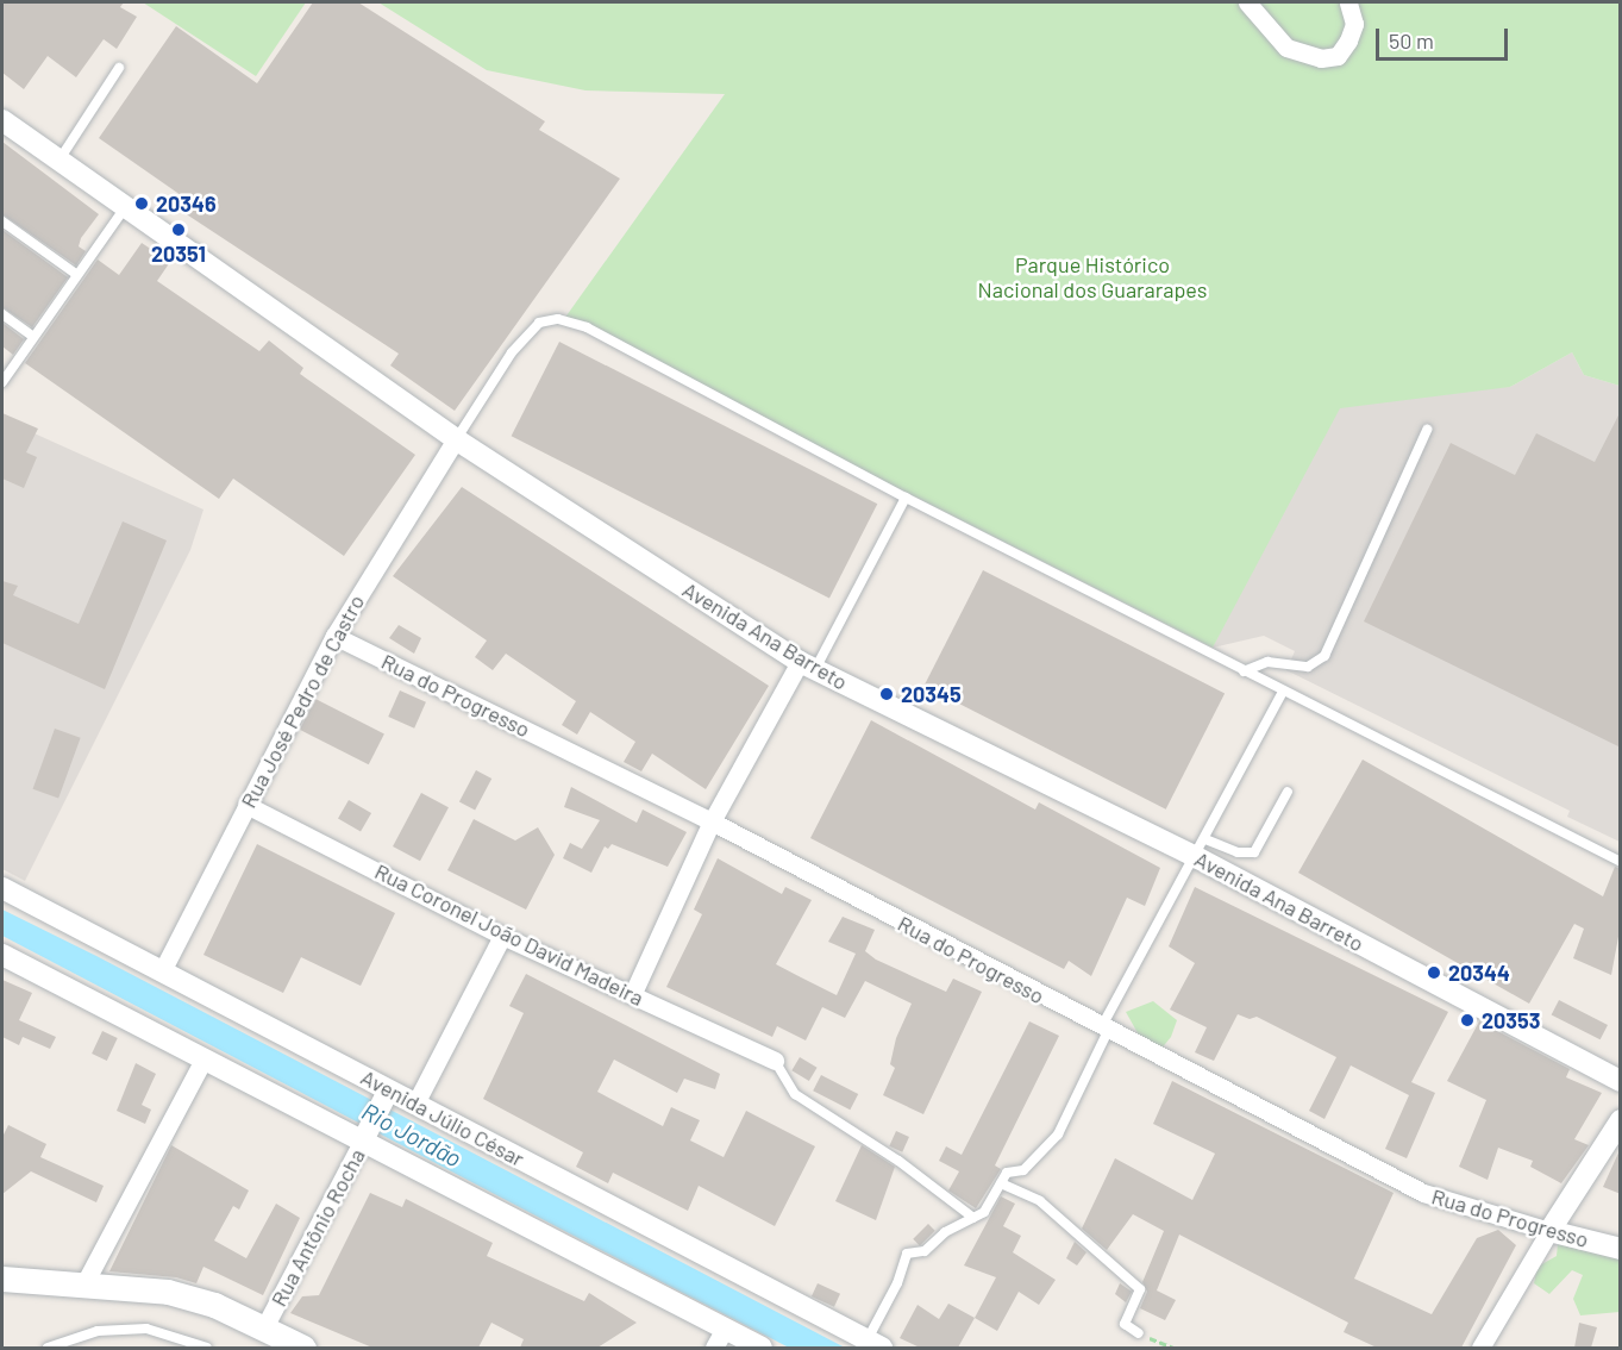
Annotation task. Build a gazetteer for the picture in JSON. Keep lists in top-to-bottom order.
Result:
{
  "streets": {
    "street": [
      "Avenida Ana Barreto",
      "Rua do Progresso",
      "Rua José Pedro de Castro",
      "Rua Coronel João David Madeira",
      "Avenida Júlio César",
      "Rua Antônio Rocha"
    ]
  },
  "crossings": [
    ["Avenida Ana Barreto", "Rua José Pedro de Castro"],
    ["Rua do Progresso", "Rua José Pedro de Castro"],
    ["Rua José Pedro de Castro", "Rua Coronel João David Madeira"],
    ["Rua José Pedro de Castro", "Avenida Júlio César"],
    ["Avenida Júlio César", "Rua Antônio Rocha"]
  ],
  "water": ["Rio Jordão"],
  "parks": ["Parque Histórico Nacional dos Guararapes"],
  "places": [
    "20346",
    "20351",
    "20345",
    "20344",
    "20353"
  ],
  "scale_bar": "50 m"
}
